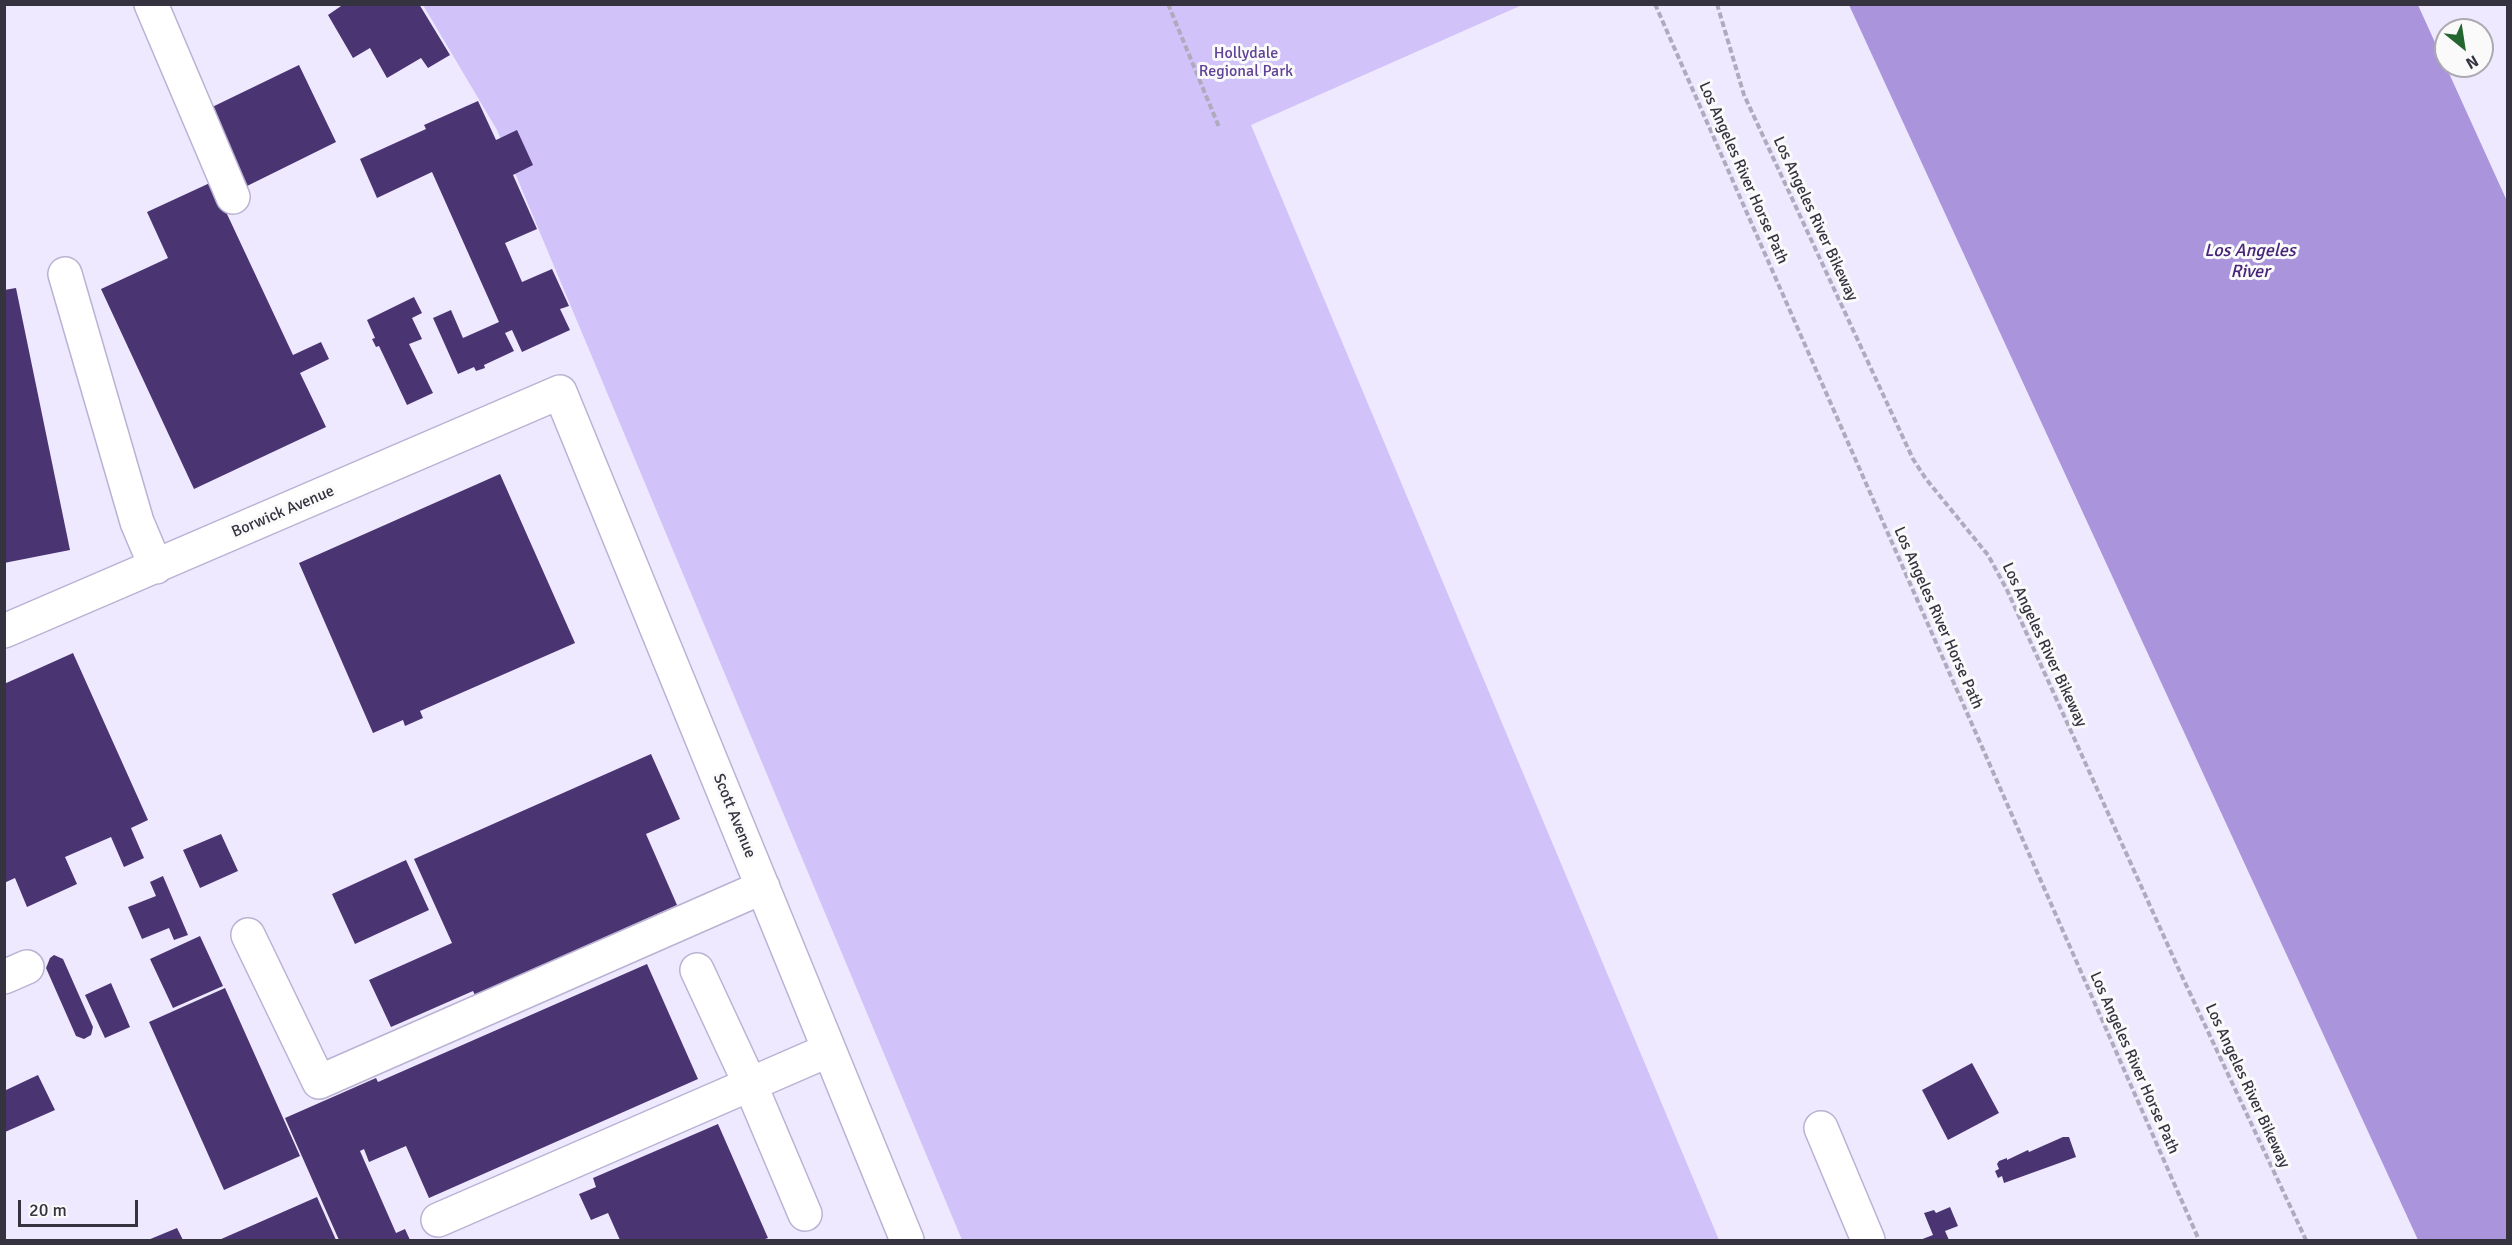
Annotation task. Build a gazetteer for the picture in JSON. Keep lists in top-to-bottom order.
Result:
{
  "streets": {
    "street": ["Borwick Avenue", "Scott Avenue"],
    "path": ["Los Angeles River Horse Path", "Los Angeles River Bikeway"]
  },
  "crossings": [
    ["Borwick Avenue", "Scott Avenue"]
  ],
  "water": ["Los Angeles River"],
  "parks": ["Hollydale Regional Park"],
  "scale_bar": "20 m",
  "north": "bottom right"
}
